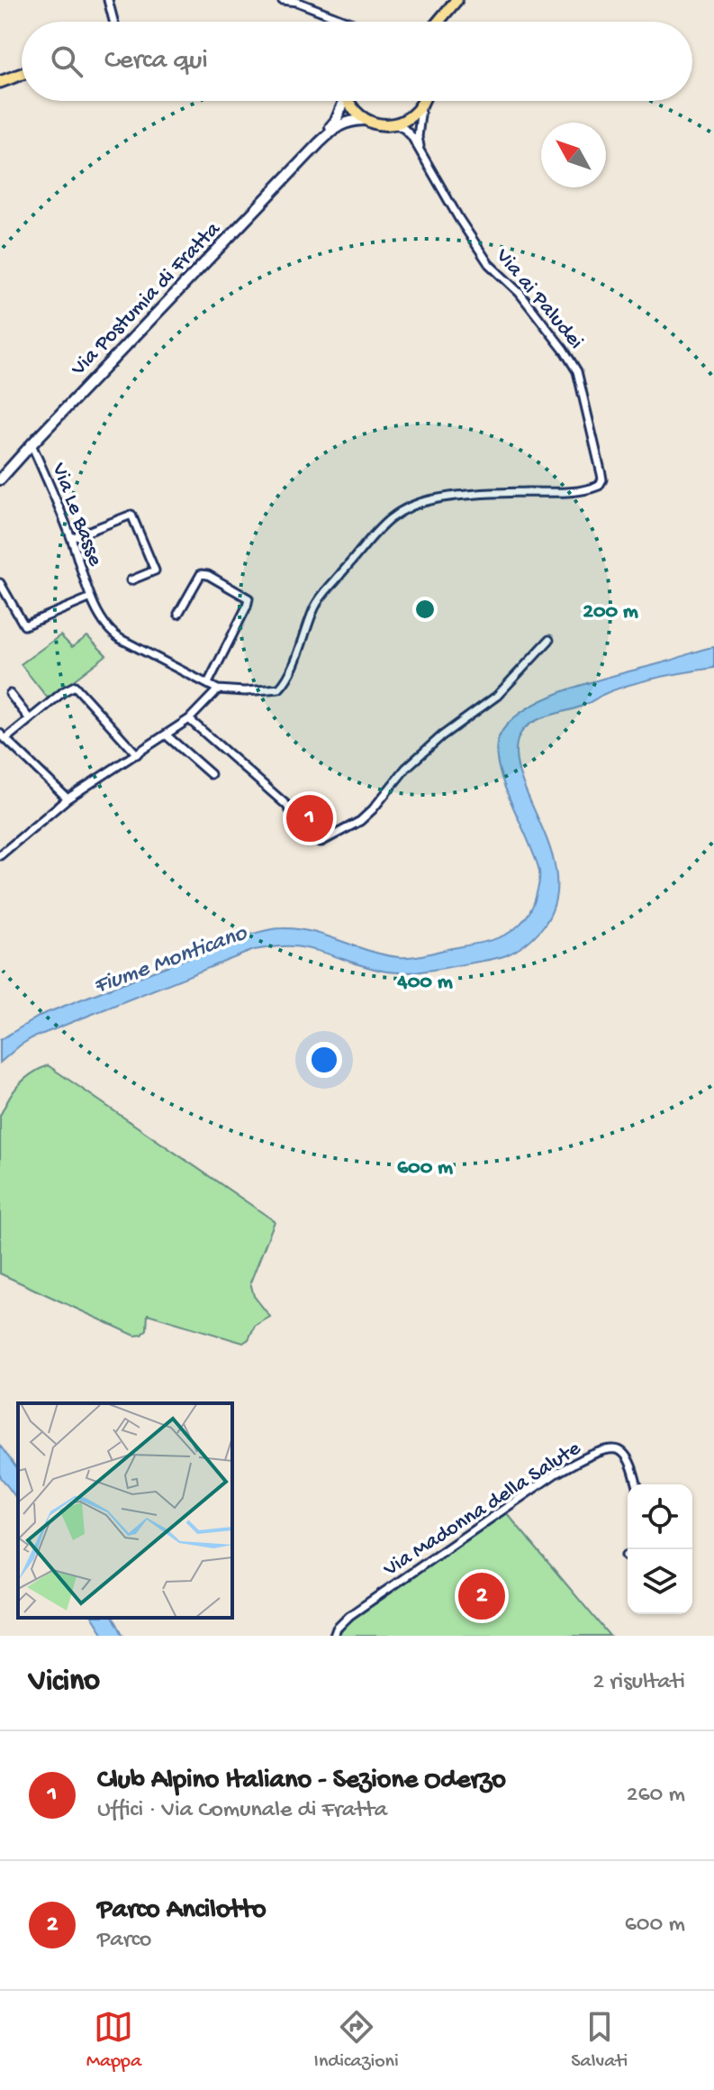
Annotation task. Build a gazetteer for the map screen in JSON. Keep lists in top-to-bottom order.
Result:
{
  "streets": {
    "main road": ["Via Postumia di Fratta"],
    "street": ["Via ai Paludei", "Via Le Basse", "Via Madonna della Salute"]
  },
  "crossings": [
    ["Via Postumia di Fratta", "Via Le Basse"],
    ["Via ai Paludei", "Via Le Basse"]
  ],
  "water": ["Fiume Monticano"],
  "north": "top left",
  "page": {
    "search": "Cerca qui",
    "pins": ["1", "2"],
    "heading": ["Vicino", "2 risultati"],
    "list": [
      {
        "mark": "1",
        "name": "Club Alpino Italiano - Sezione Oderzo",
        "note": "Uffici · Via Comunale di Fratta",
        "value": "260 m"
      },
      {
        "mark": "2",
        "name": "Parco Ancilotto",
        "note": "Parco",
        "value": "600 m"
      }
    ],
    "nav": ["Mappa", "Indicazioni", "Salvati"]
  },
  "rings": ["200 m", "400 m", "600 m"]
}
